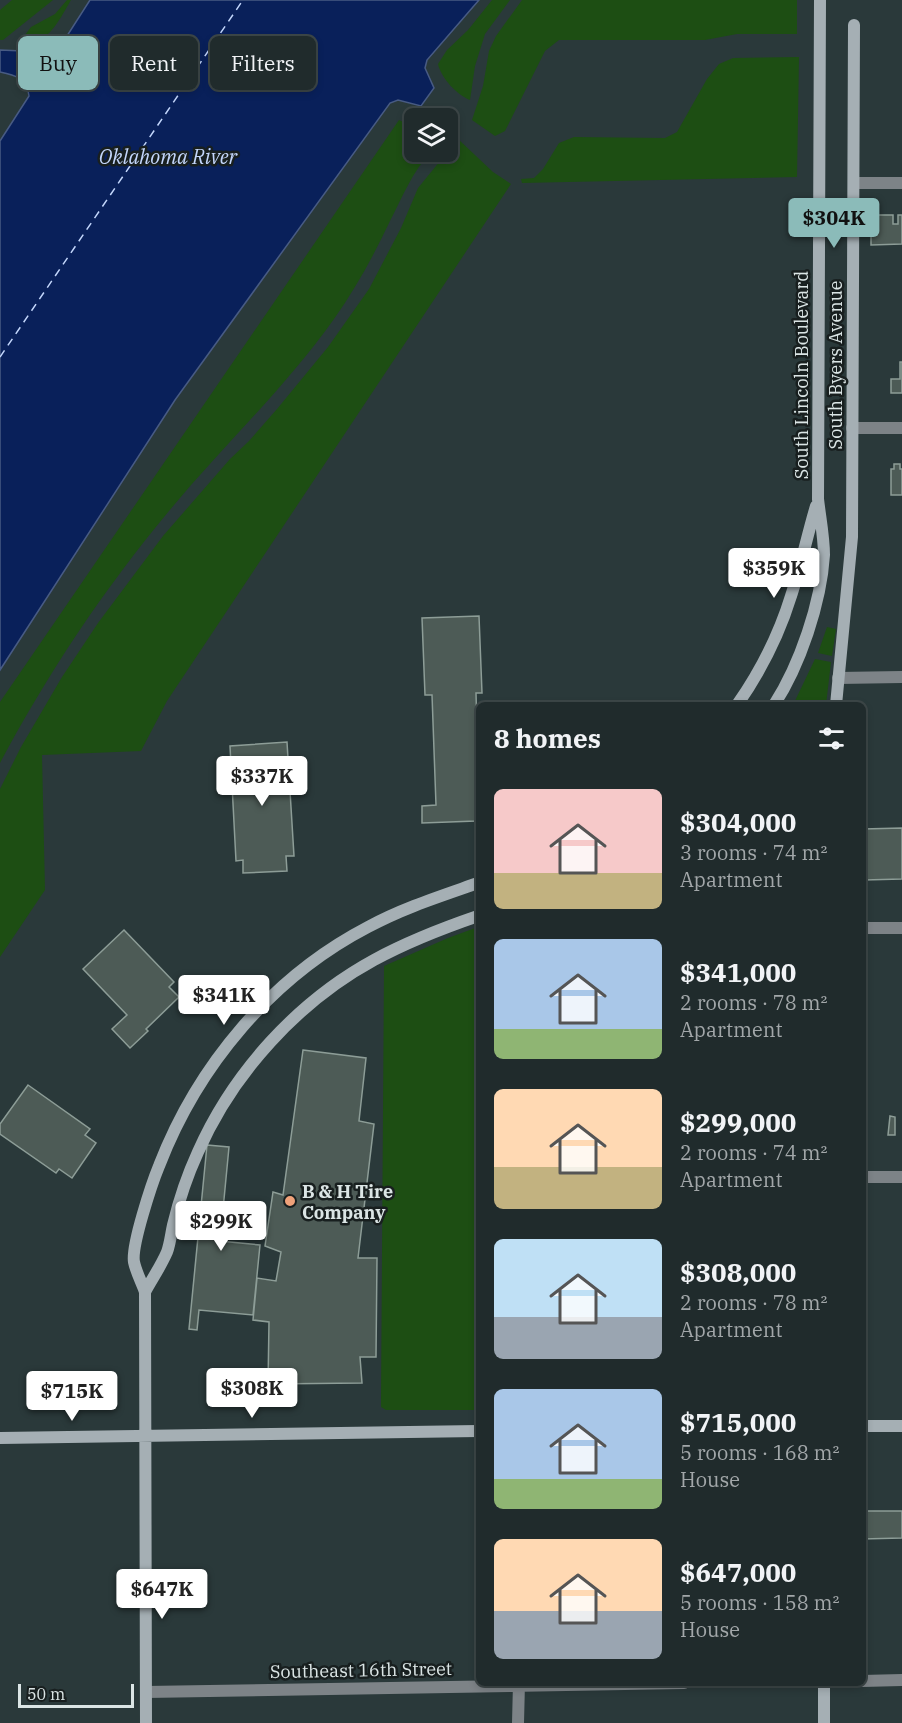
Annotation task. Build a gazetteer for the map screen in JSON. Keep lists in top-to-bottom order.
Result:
{
  "streets": {
    "main road": ["South Byers Avenue", "South Lincoln Boulevard"],
    "street": ["Southeast 16th Street"]
  },
  "water": ["Oklahoma River"],
  "places": ["B & H Tire Company"],
  "scale_bar": "50 m",
  "page": {
    "chip": ["Buy", "Rent", "Filters"],
    "price": [
      "$304K",
      "$359K",
      "$337K",
      "$341K",
      "$299K",
      "$308K",
      "$715K",
      "$647K"
    ],
    "heading": "8 homes",
    "list": [
      {
        "name": "$304,000",
        "note": "3 rooms · 74 m² · Apartment"
      },
      {
        "name": "$341,000",
        "note": "2 rooms · 78 m² · Apartment"
      },
      {
        "name": "$299,000",
        "note": "2 rooms · 74 m² · Apartment"
      },
      {
        "name": "$308,000",
        "note": "2 rooms · 78 m² · Apartment"
      },
      {
        "name": "$715,000",
        "note": "5 rooms · 168 m² · House"
      },
      {
        "name": "$647,000",
        "note": "5 rooms · 158 m² · House"
      }
    ],
    "scale": "50 m"
  }
}
